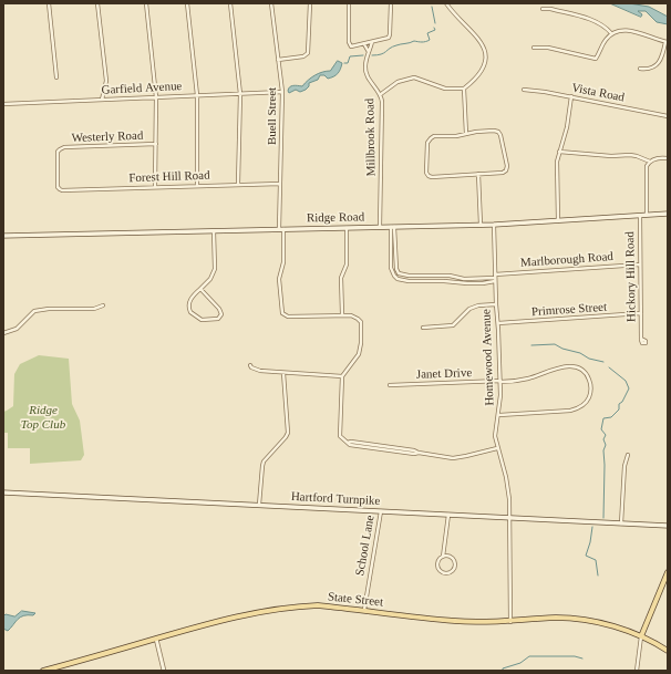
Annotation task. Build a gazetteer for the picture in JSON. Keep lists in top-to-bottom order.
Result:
{
  "streets": {
    "main road": ["Ridge Road", "Hartford Turnpike", "State Street"],
    "street": [
      "Garfield Avenue",
      "Vista Road",
      "Buell Street",
      "Westerly Road",
      "Millbrook Road",
      "Forest Hill Road",
      "Marlborough Road",
      "Hickory Hill Road",
      "Primrose Street",
      "Homewood Avenue",
      "Janet Drive",
      "School Lane"
    ]
  },
  "crossings": [
    ["Garfield Avenue", "Buell Street"],
    ["Buell Street", "Forest Hill Road"],
    ["Buell Street", "Ridge Road"],
    ["Westerly Road", "Forest Hill Road"],
    ["Millbrook Road", "Ridge Road"],
    ["Ridge Road", "Hickory Hill Road"],
    ["Ridge Road", "Homewood Avenue"],
    ["Marlborough Road", "Hickory Hill Road"],
    ["Marlborough Road", "Homewood Avenue"],
    ["Hickory Hill Road", "Primrose Street"],
    ["Primrose Street", "Homewood Avenue"],
    ["Homewood Avenue", "Janet Drive"],
    ["Homewood Avenue", "Hartford Turnpike"],
    ["Homewood Avenue", "State Street"],
    ["Hartford Turnpike", "School Lane"],
    ["School Lane", "State Street"]
  ],
  "parks": ["Ridge Top Club"]
}
